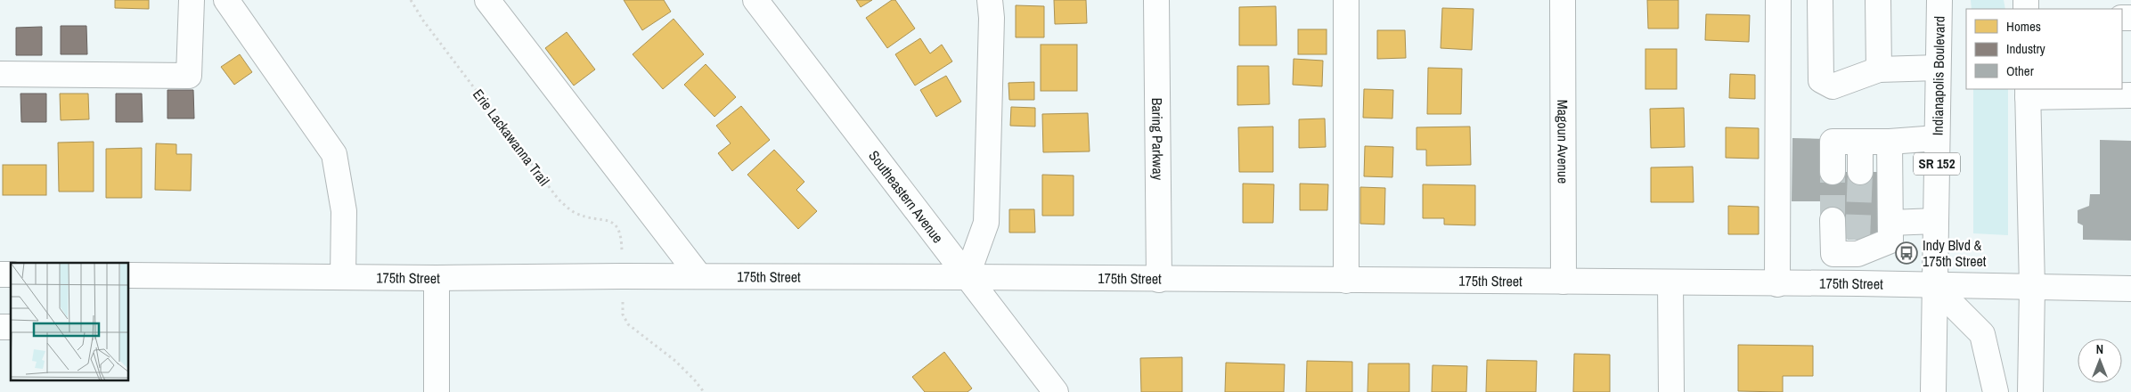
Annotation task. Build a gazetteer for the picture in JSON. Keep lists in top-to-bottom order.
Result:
{
  "streets": {
    "street": [
      "Indianapolis Boulevard",
      "Baring Parkway",
      "Magoun Avenue",
      "SR 152",
      "Southeastern Avenue",
      "175th Street"
    ],
    "path": ["Erie Lackawanna Trail"]
  },
  "crossings": [
    ["Indianapolis Boulevard", "175th Street"],
    ["Baring Parkway", "175th Street"],
    ["Magoun Avenue", "175th Street"],
    ["Southeastern Avenue", "175th Street"]
  ],
  "places": {
    "bus stop": ["Indy Blvd & 175th Street"]
  },
  "legend": ["Homes", "Industry", "Other"],
  "north": "top"
}
